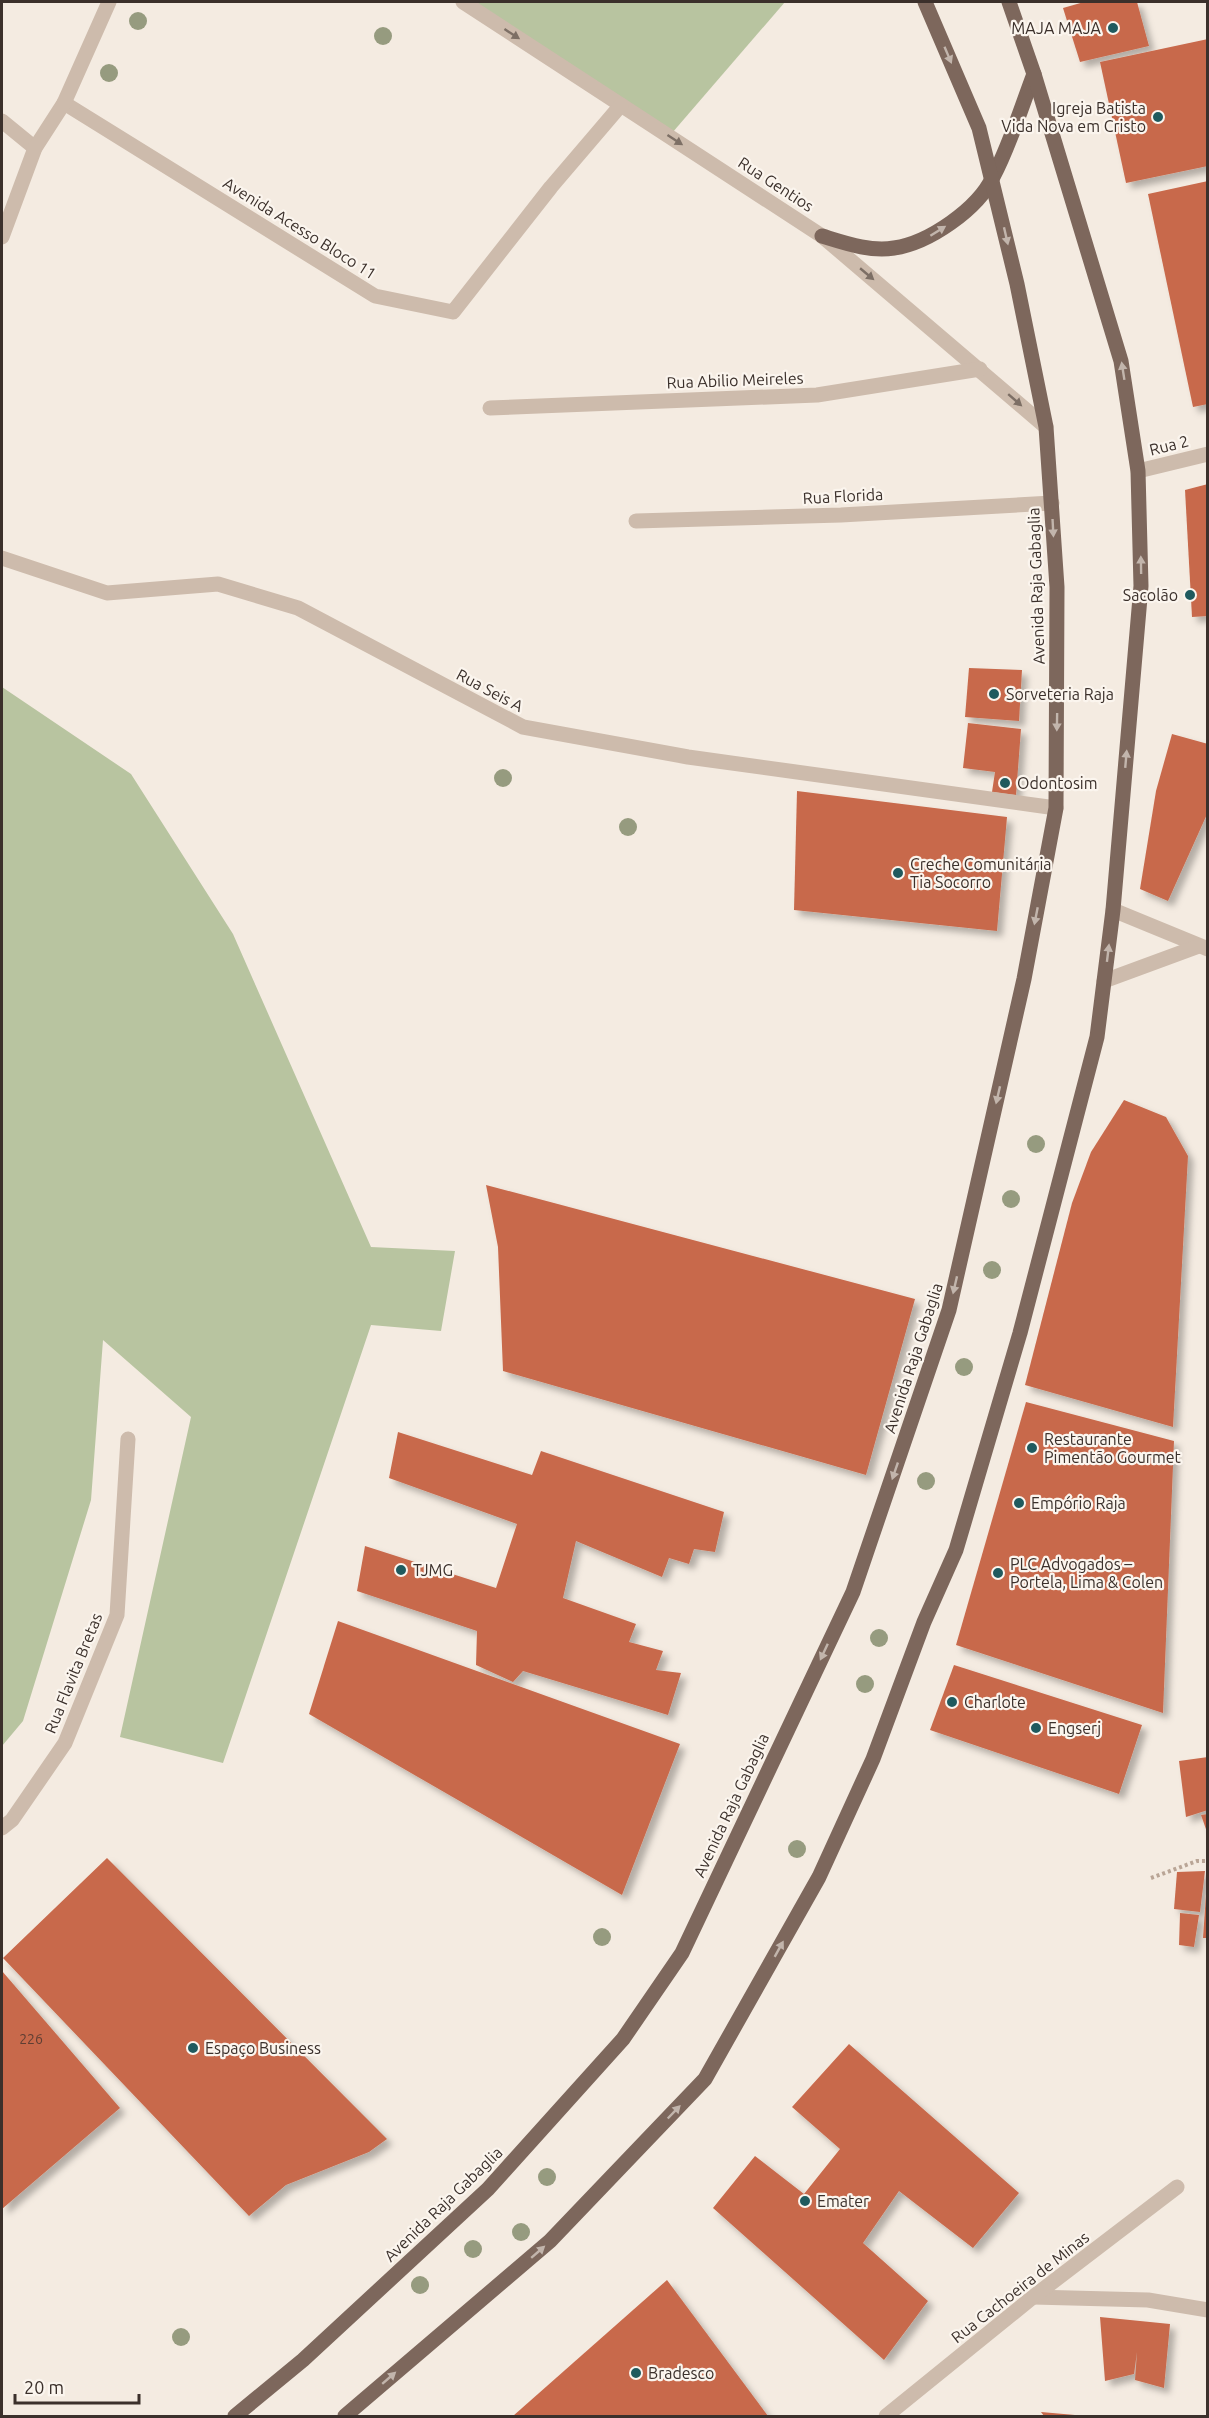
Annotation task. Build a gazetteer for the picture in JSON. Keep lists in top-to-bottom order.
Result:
{
  "streets": {
    "main road": ["Avenida Raja Gabaglia"],
    "street": [
      "Rua Gentios",
      "Avenida Acesso Bloco 11",
      "Rua Abilio Meireles",
      "Rua 2",
      "Rua Florida",
      "Rua Seis A",
      "Rua Flavita Bretas",
      "Rua Cachoeira de Minas"
    ]
  },
  "crossings": [
    ["Rua Gentios", "Avenida Acesso Bloco 11"],
    ["Rua Gentios", "Rua Abilio Meireles"],
    ["Rua Gentios", "Avenida Raja Gabaglia"],
    ["Rua Florida", "Avenida Raja Gabaglia"],
    ["Avenida Raja Gabaglia", "Rua Seis A"]
  ],
  "one_way": ["Rua Gentios"],
  "places": [
    "MAJA MAJA",
    "Igreja Batista Vida Nova em Cristo",
    "Sacolão",
    "Sorveteria Raja",
    "Odontosim",
    "Creche Comunitária Tia Socorro",
    "Restaurante Pimentão Gourmet",
    "Empório Raja",
    "TJMG",
    "PLC Advogados – Portela, Lima & Colen",
    "Charlote",
    "Engserj",
    "Espaço Business",
    "Emater",
    "Bradesco"
  ],
  "house_numbers": ["226"],
  "scale_bar": "20 m"
}
